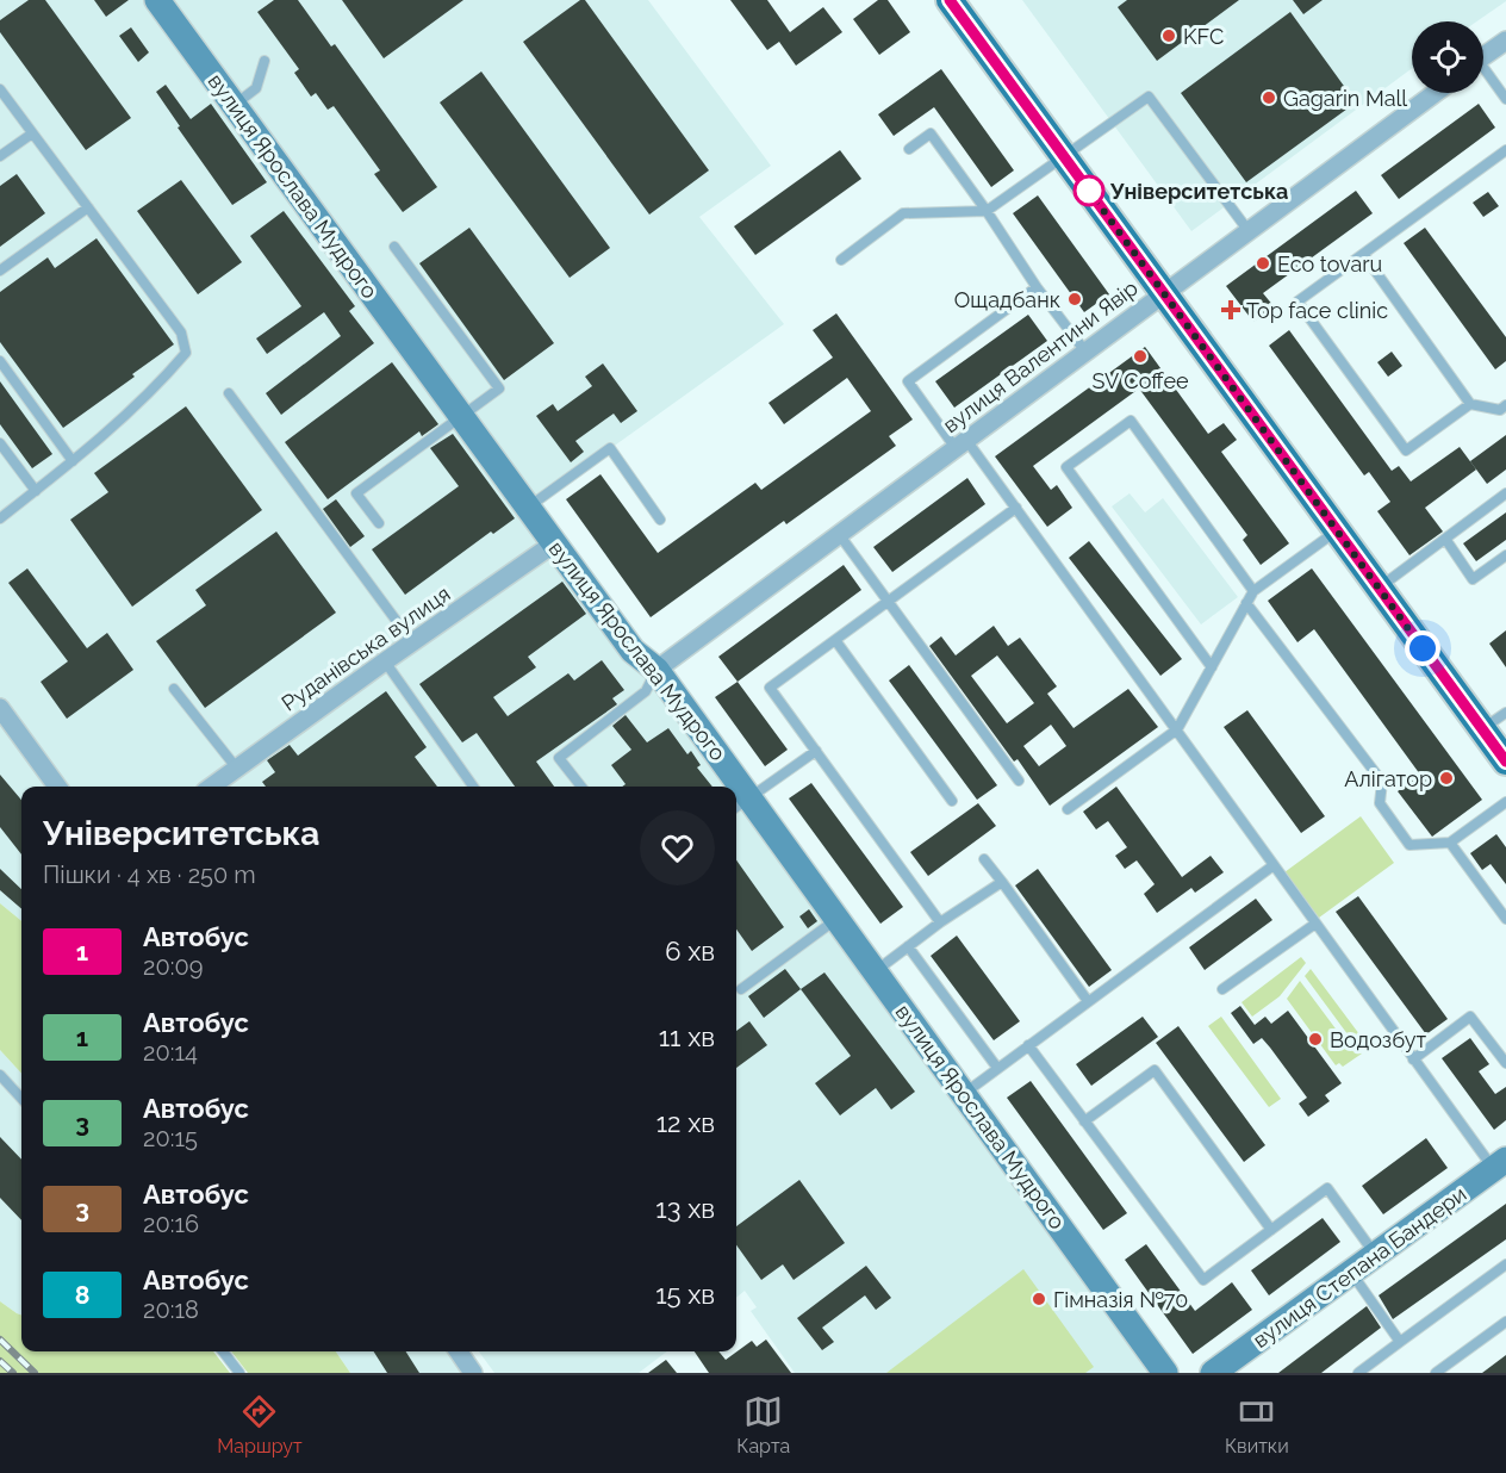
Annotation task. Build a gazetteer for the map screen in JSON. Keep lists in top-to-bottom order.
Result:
{
  "streets": {
    "street": [
      "вулиця Ярослава Мудрого",
      "вулиця Валентини Явір",
      "Руданівська вулиця",
      "вулиця Степана Бандери"
    ]
  },
  "crossings": [
    ["вулиця Ярослава Мудрого", "вулиця Валентини Явір"],
    ["вулиця Ярослава Мудрого", "Руданівська вулиця"]
  ],
  "places": {
    "other": [
      "KFC",
      "Gagarin Mall",
      "Університетська",
      "Eco tovaru",
      "Ощадбанк",
      "SV Coffee",
      "Алігатор",
      "Водозбут",
      "Гімназія №70"
    ],
    "health": ["Top face clinic"]
  },
  "lines": ["bus line 1"],
  "page": {
    "heading": ["Університетська", "Пішки · 4 хв · 250 m"],
    "list": [
      {
        "mark": "1",
        "name": "Автобус",
        "note": "20:09",
        "value": "6 хв"
      },
      {
        "mark": "1",
        "name": "Автобус",
        "note": "20:14",
        "value": "11 хв"
      },
      {
        "mark": "3",
        "name": "Автобус",
        "note": "20:15",
        "value": "12 хв"
      },
      {
        "mark": "3",
        "name": "Автобус",
        "note": "20:16",
        "value": "13 хв"
      },
      {
        "mark": "8",
        "name": "Автобус",
        "note": "20:18",
        "value": "15 хв"
      }
    ],
    "tabs": ["Маршрут", "Карта", "Квитки"]
  }
}
